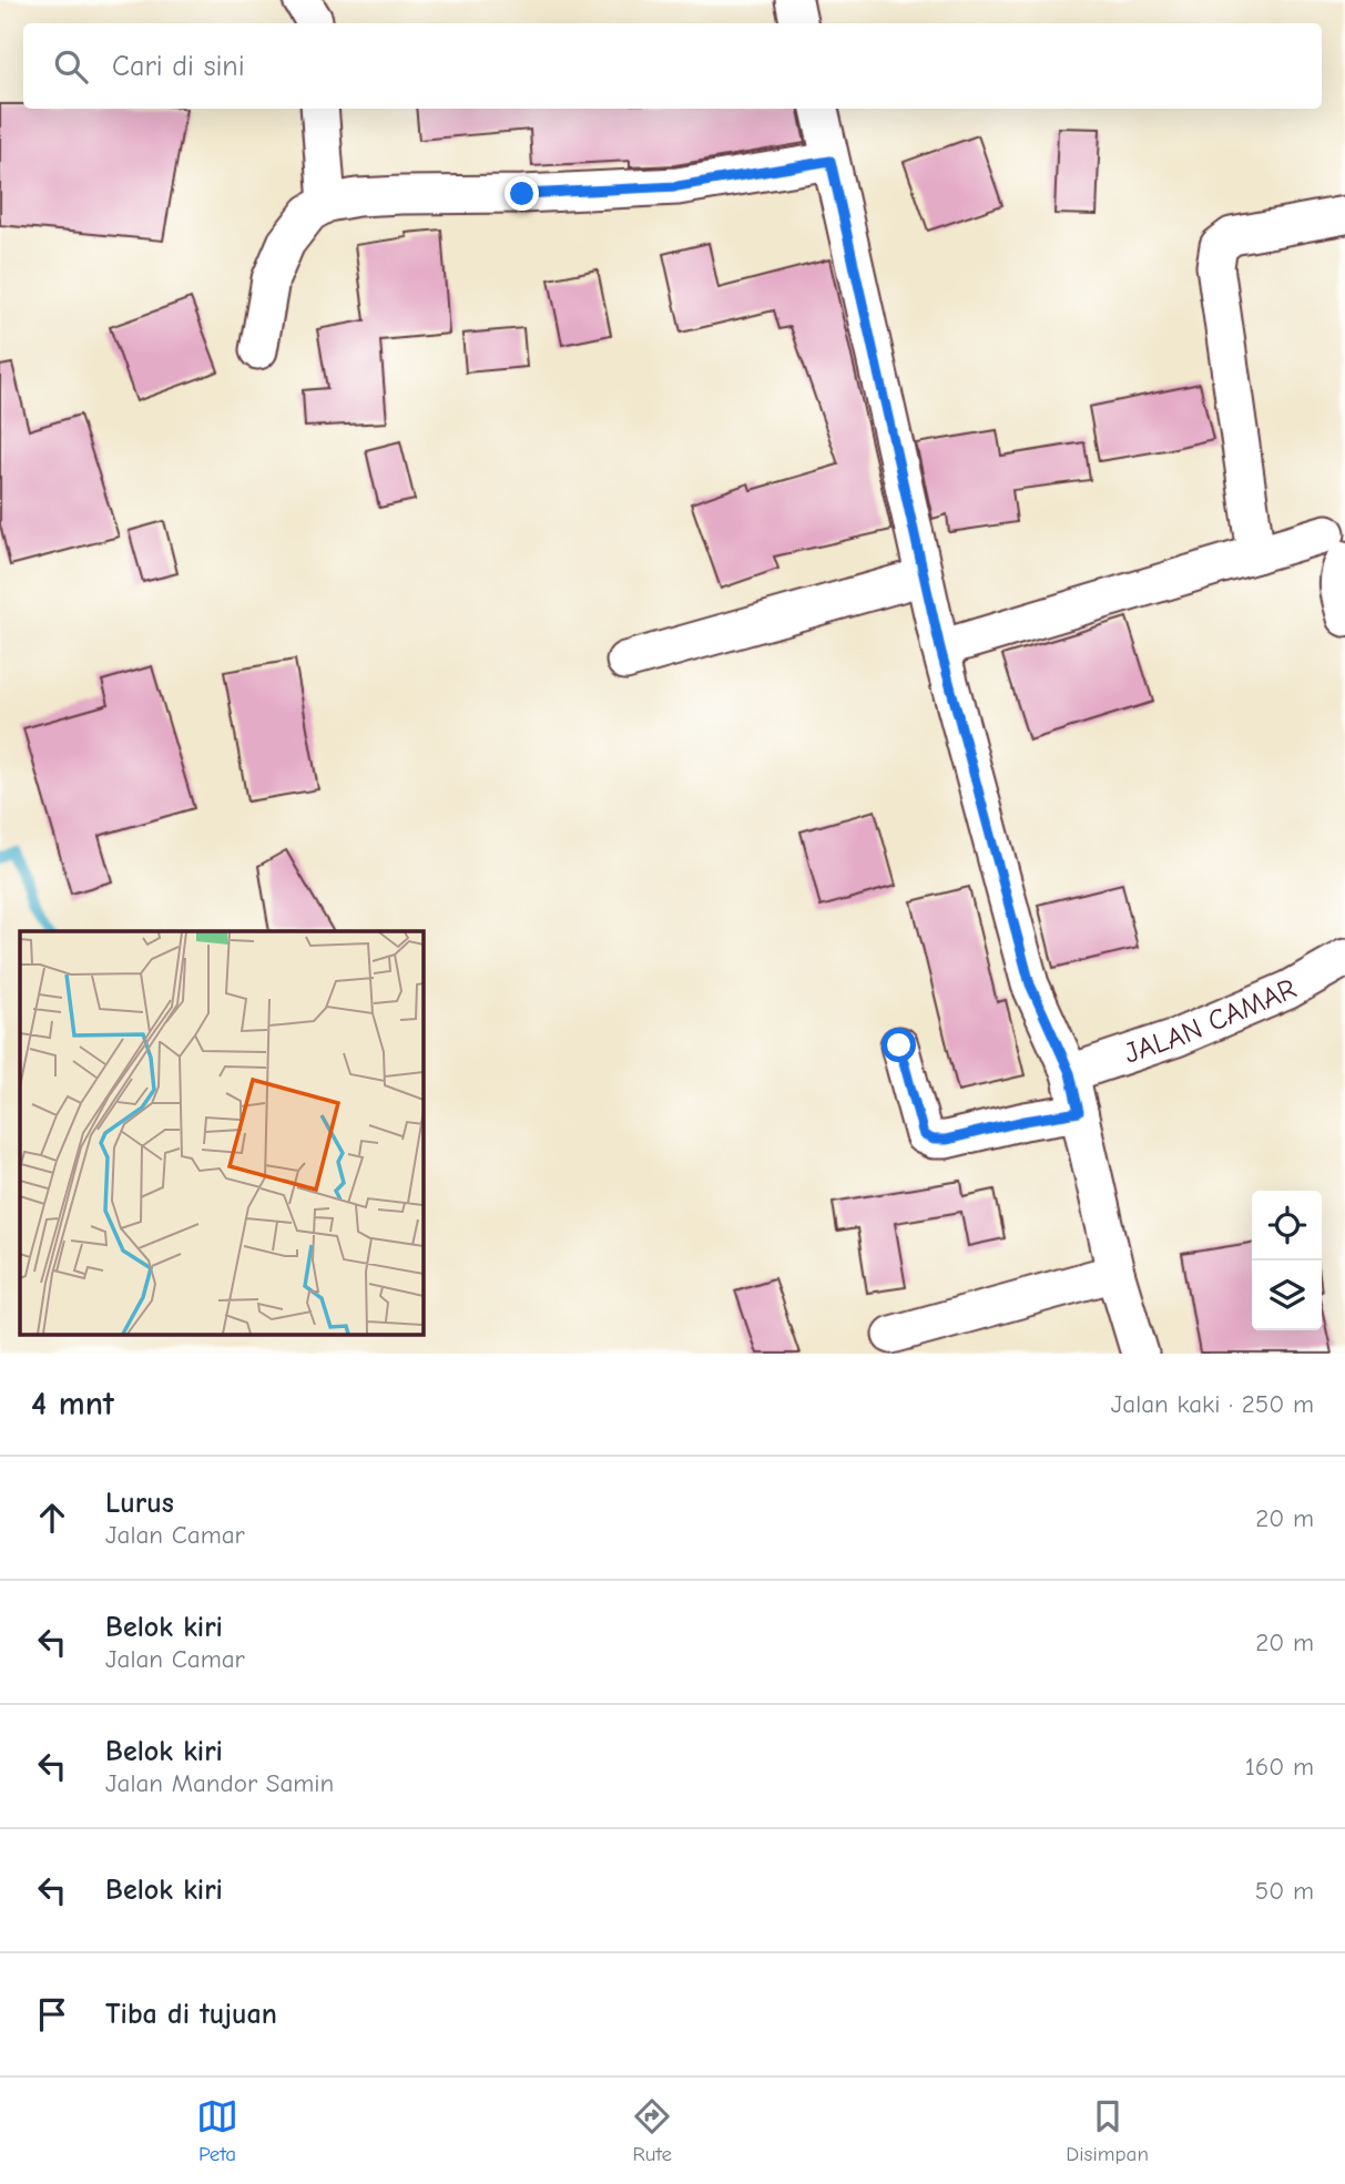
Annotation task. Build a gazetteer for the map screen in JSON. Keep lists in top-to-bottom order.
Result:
{
  "streets": {
    "street": ["JALAN CAMAR"]
  },
  "page": {
    "search": "Cari di sini",
    "heading": ["4 mnt", "Jalan kaki · 250 m"],
    "list": [
      ["Lurus", "Jalan Camar", "20 m"],
      ["Belok kiri", "Jalan Camar", "20 m"],
      ["Belok kiri", "Jalan Mandor Samin", "160 m"],
      ["Belok kiri", "50 m"],
      "Tiba di tujuan"
    ],
    "nav": ["Peta", "Rute", "Disimpan"]
  }
}
